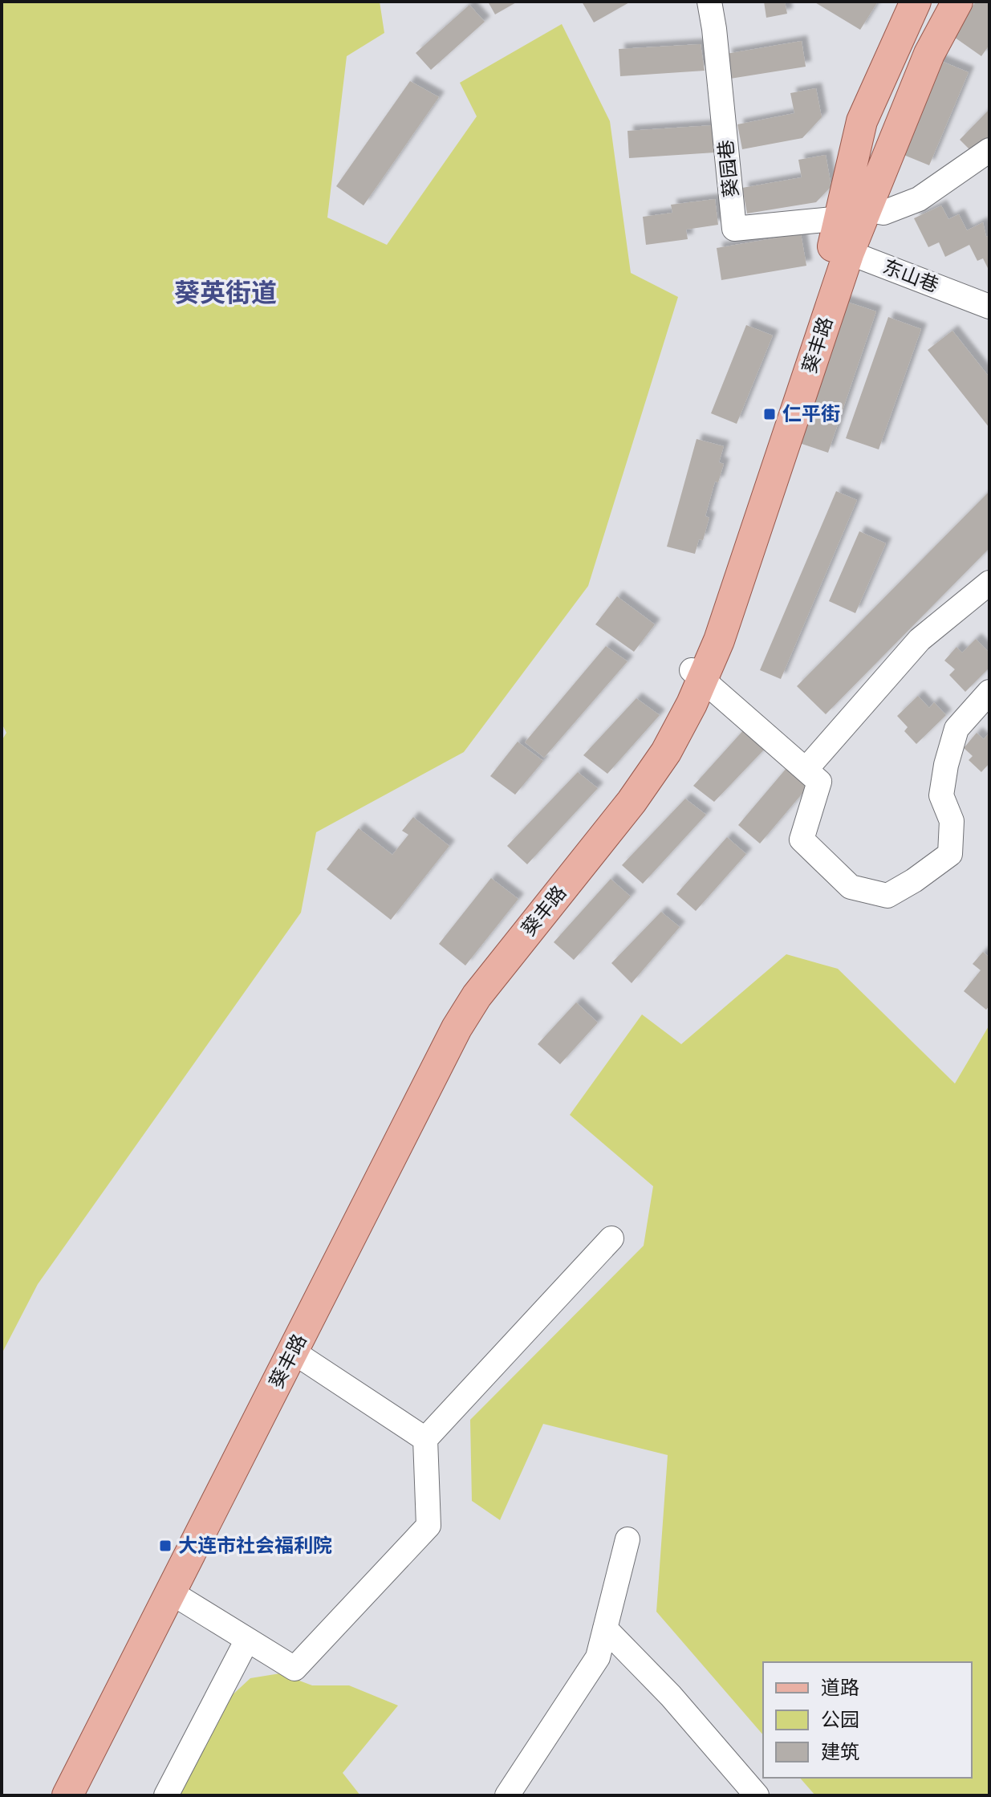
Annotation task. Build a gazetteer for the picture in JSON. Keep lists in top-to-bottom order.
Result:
{
  "streets": {
    "main road": ["葵丰路"],
    "street": ["葵园巷", "东山巷"]
  },
  "crossings": [
    ["葵园巷", "东山巷"],
    ["葵园巷", "葵丰路"],
    ["东山巷", "葵丰路"]
  ],
  "districts": ["葵英街道"],
  "places": {
    "transit": ["仁平街", "大连市社会福利院"]
  },
  "legend": ["道路", "公园", "建筑"]
}
